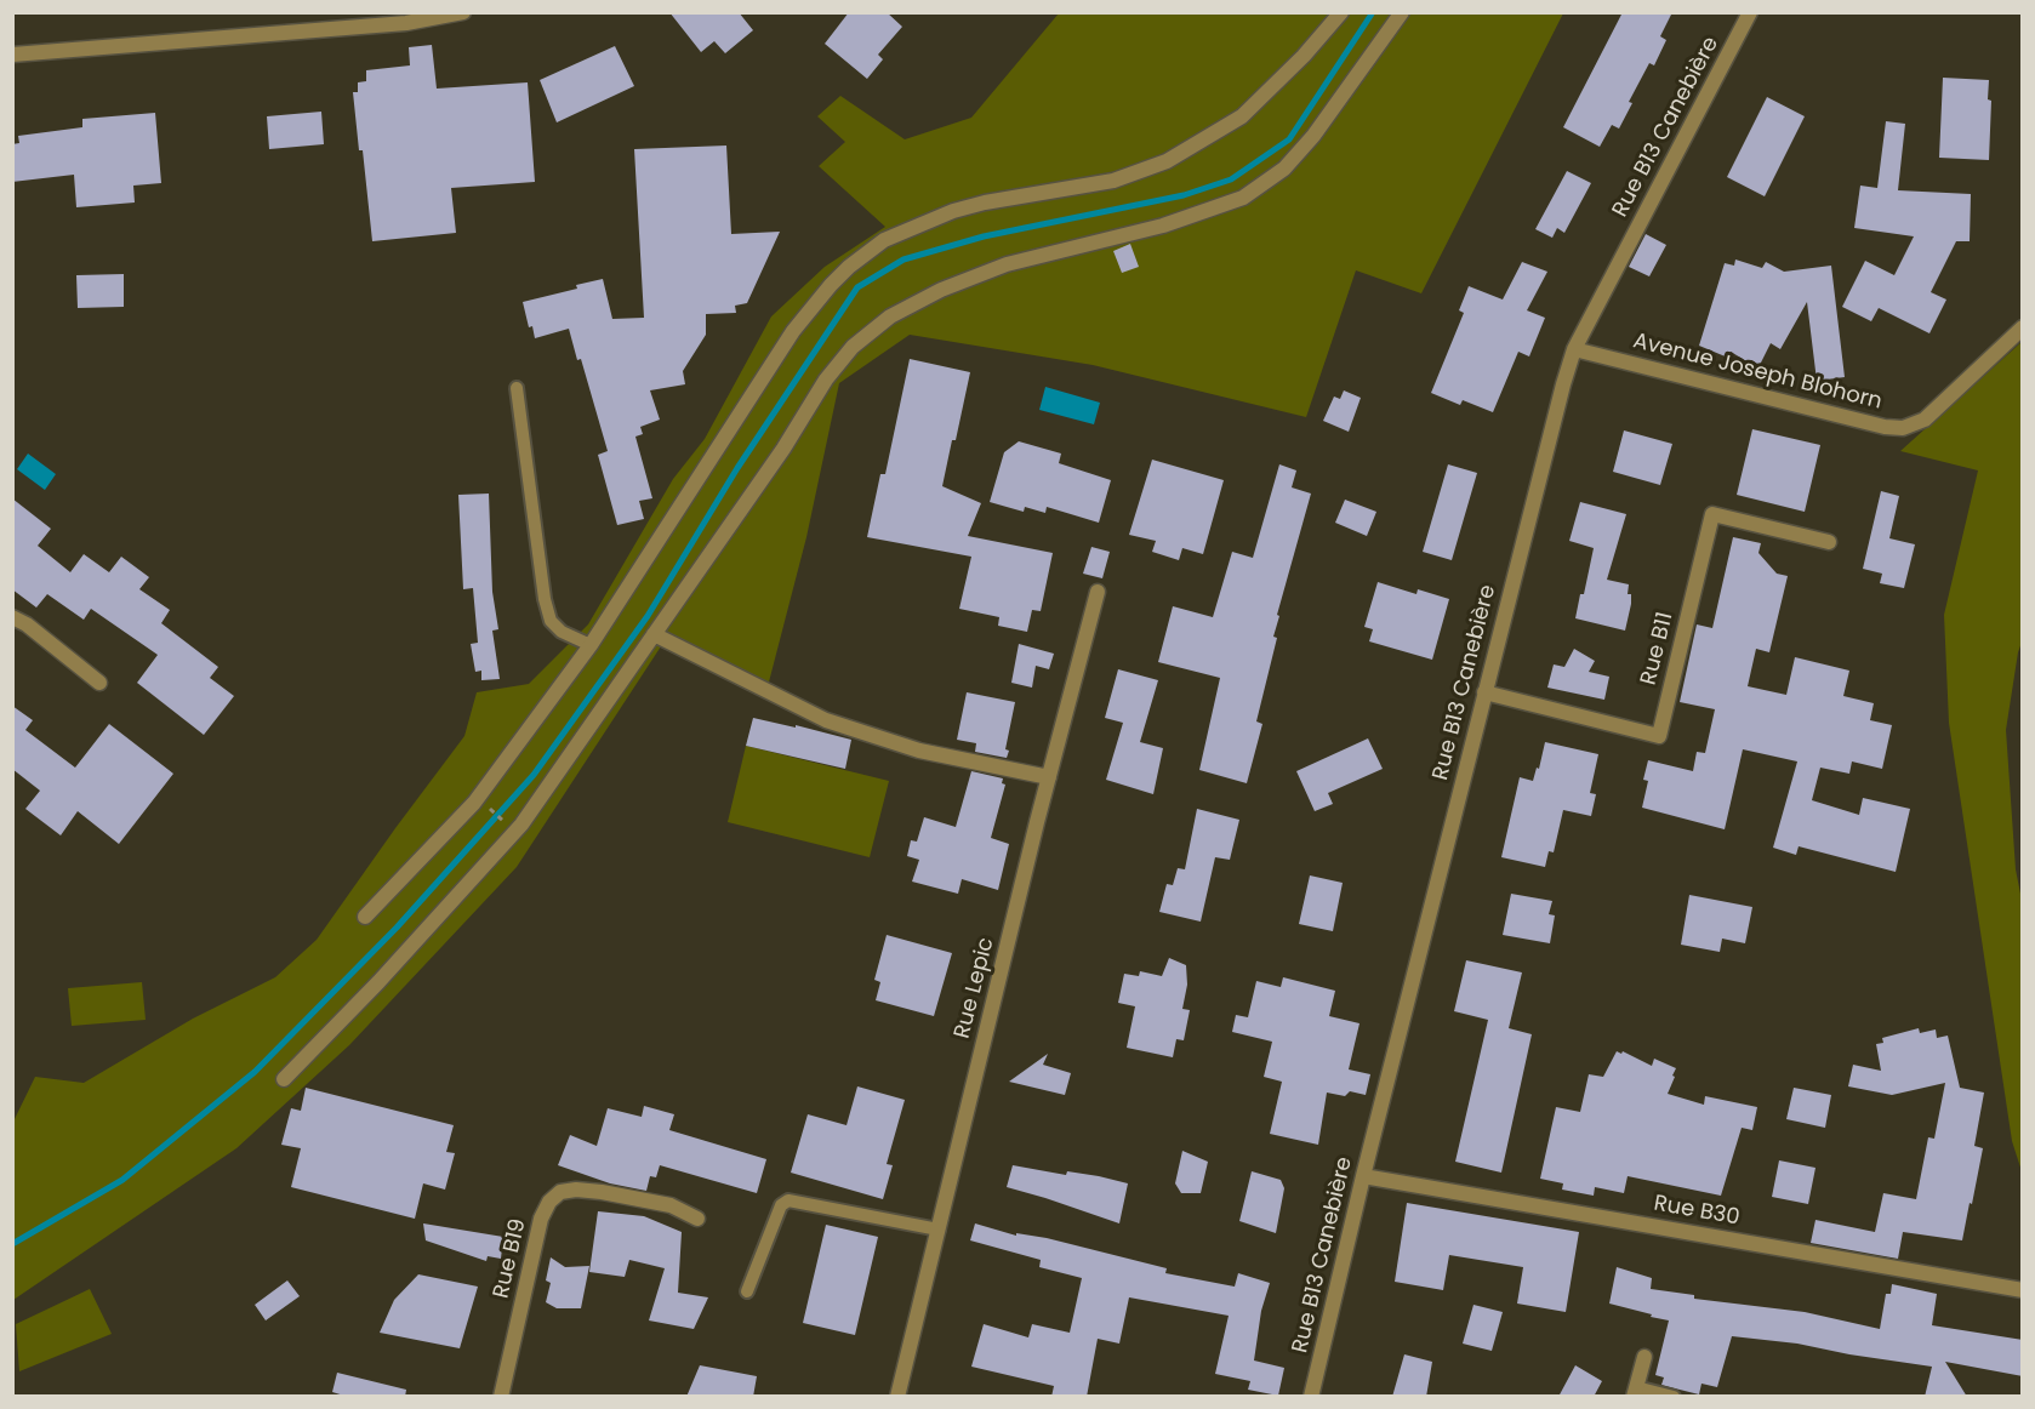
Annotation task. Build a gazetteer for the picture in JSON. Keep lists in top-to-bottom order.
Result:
{
  "streets": {
    "street": [
      "Rue B13 Canebière",
      "Avenue Joseph Blohorn",
      "Rue B11",
      "Rue Lepic",
      "Rue B30",
      "Rue B19"
    ]
  },
  "crossings": [
    ["Rue B13 Canebière", "Avenue Joseph Blohorn"],
    ["Rue B13 Canebière", "Rue B11"],
    ["Rue B13 Canebière", "Rue B30"]
  ]
}
